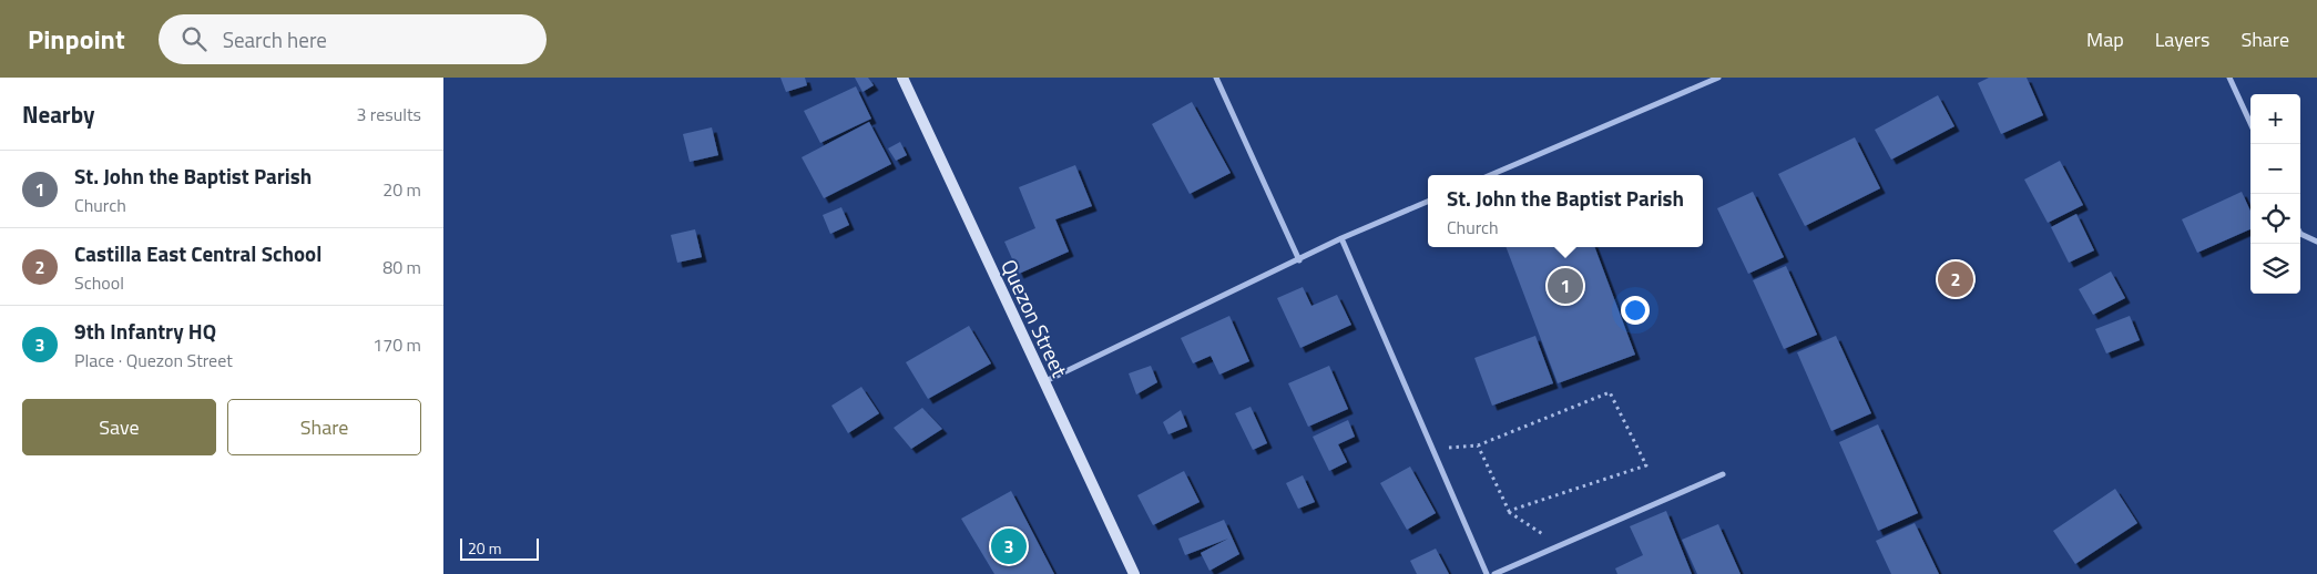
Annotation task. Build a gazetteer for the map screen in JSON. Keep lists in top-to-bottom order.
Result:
{
  "streets": {
    "street": ["Quezon Street"]
  },
  "scale_bar": "20 m",
  "page": {
    "header": "Pinpoint",
    "search": "Search here",
    "nav": ["Map", "Layers", "Share"],
    "heading": ["Nearby", "3 results"],
    "map_buttons": ["+", "−"],
    "list": [
      {
        "mark": "1",
        "name": "St. John the Baptist Parish",
        "note": "Church",
        "value": "20 m"
      },
      {
        "mark": "2",
        "name": "Castilla East Central School",
        "note": "School",
        "value": "80 m"
      },
      {
        "mark": "3",
        "name": "9th Infantry HQ",
        "note": "Place · Quezon Street",
        "value": "170 m"
      }
    ],
    "popup": ["St. John the Baptist Parish", "Church"],
    "pins": ["2", "1", "3"],
    "buttons": ["Save", "Share"],
    "scale": "20 m"
  }
}
